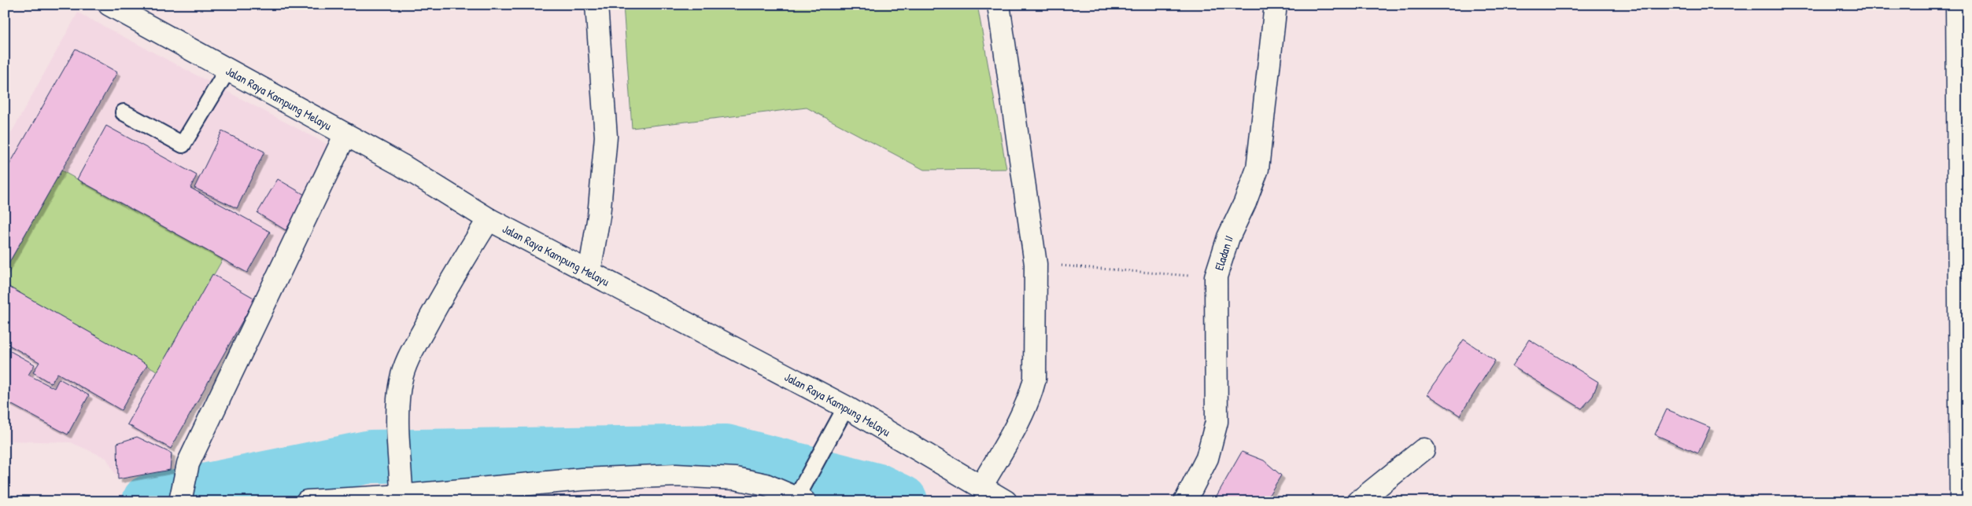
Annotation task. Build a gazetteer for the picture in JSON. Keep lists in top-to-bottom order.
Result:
{
  "streets": {
    "street": ["Jalan Raya Kampung Melayu", "Eladan II"]
  }
}
